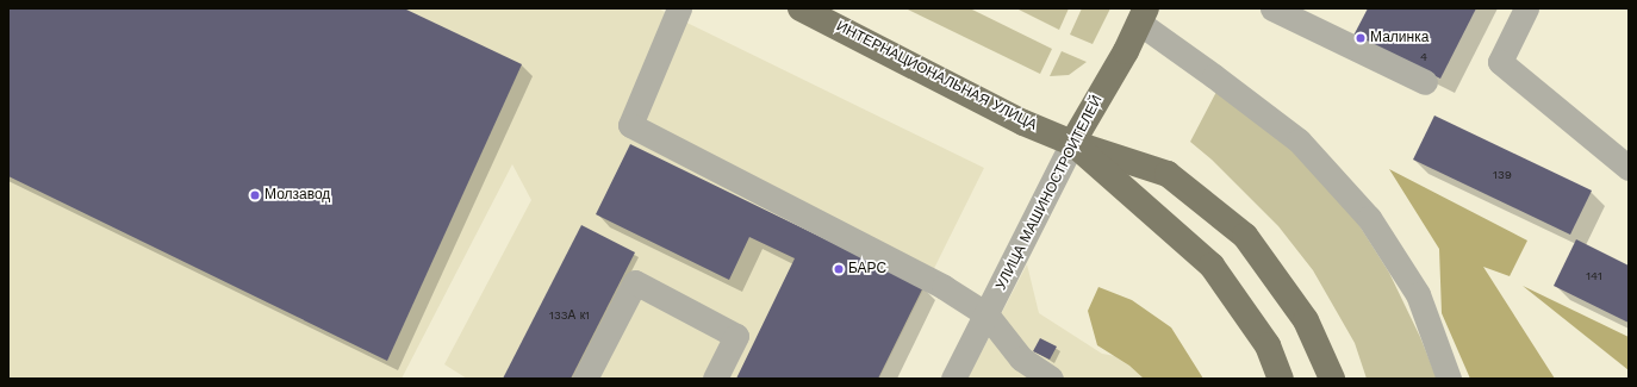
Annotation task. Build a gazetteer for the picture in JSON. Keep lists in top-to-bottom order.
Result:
{
  "streets": {
    "main road": ["ИНТЕРНАЦИОНАЛЬНАЯ УЛИЦА", "УЛИЦА МАШИНОСТРОИТЕЛЕЙ"]
  },
  "crossings": [
    ["ИНТЕРНАЦИОНАЛЬНАЯ УЛИЦА", "УЛИЦА МАШИНОСТРОИТЕЛЕЙ"]
  ],
  "places": ["Малинка", "Молзавод", "БАРС"],
  "house_numbers": [
    "4",
    "139",
    "141",
    "133А к1"
  ]
}
